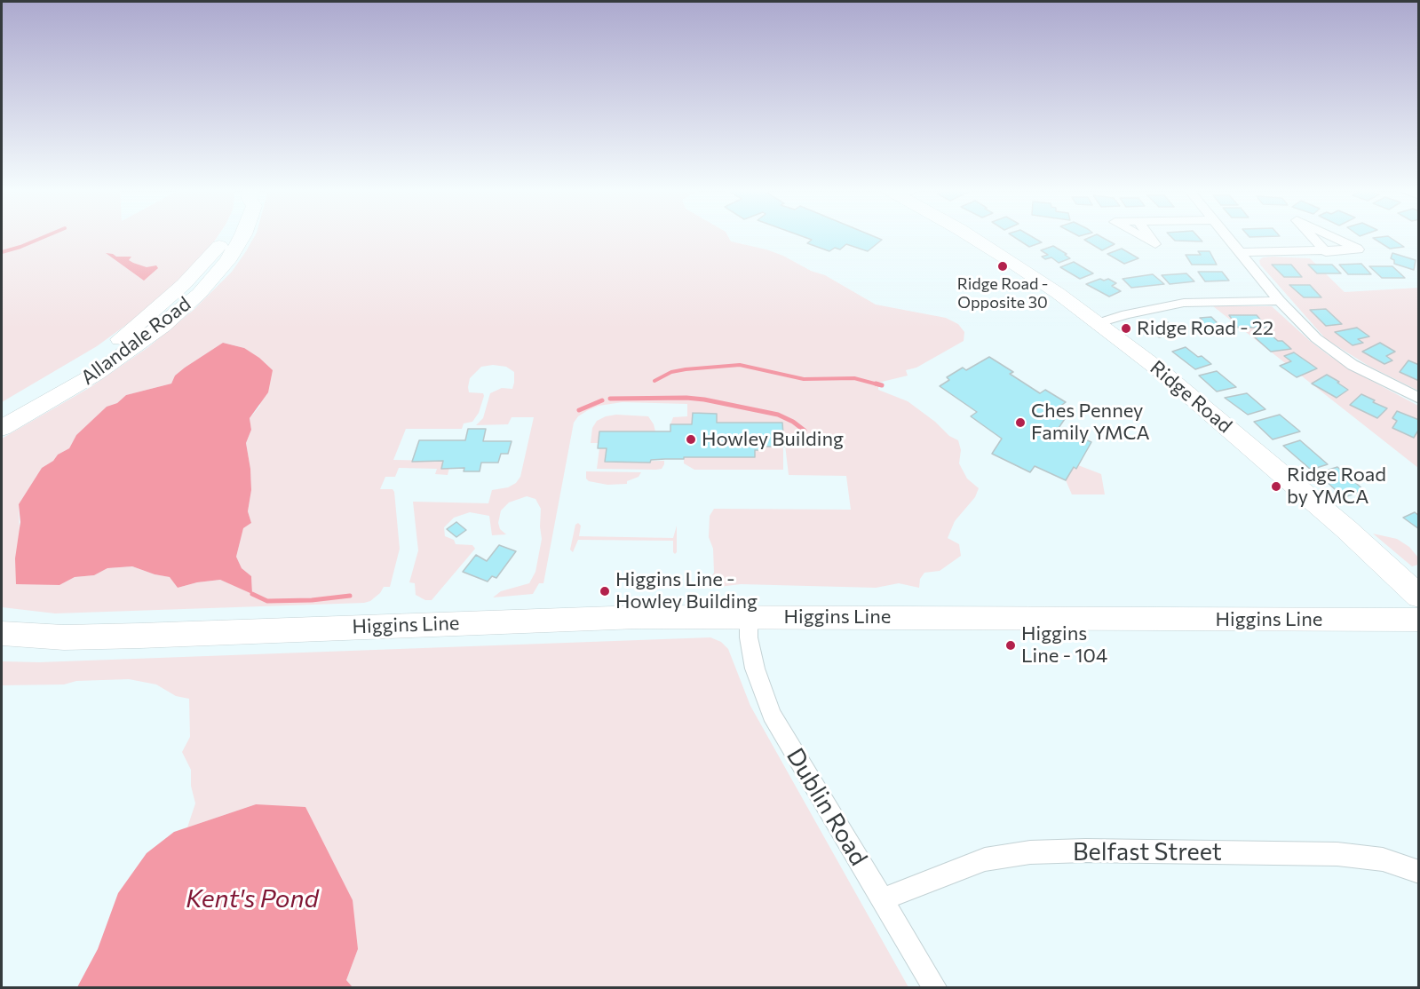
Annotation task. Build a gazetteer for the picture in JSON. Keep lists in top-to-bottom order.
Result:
{
  "streets": {
    "street": [
      "Allandale Road",
      "Ridge Road",
      "Higgins Line",
      "Dublin Road",
      "Belfast Street"
    ]
  },
  "crossings": [
    ["Higgins Line", "Dublin Road"],
    ["Dublin Road", "Belfast Street"]
  ],
  "water": ["Kent's Pond"],
  "places": [
    "Ridge Road - Opposite 30",
    "Ridge Road - 22",
    "Ches Penney Family YMCA",
    "Howley Building",
    "Ridge Road by YMCA",
    "Higgins Line - Howley Building",
    "Higgins Line - 104"
  ]
}
